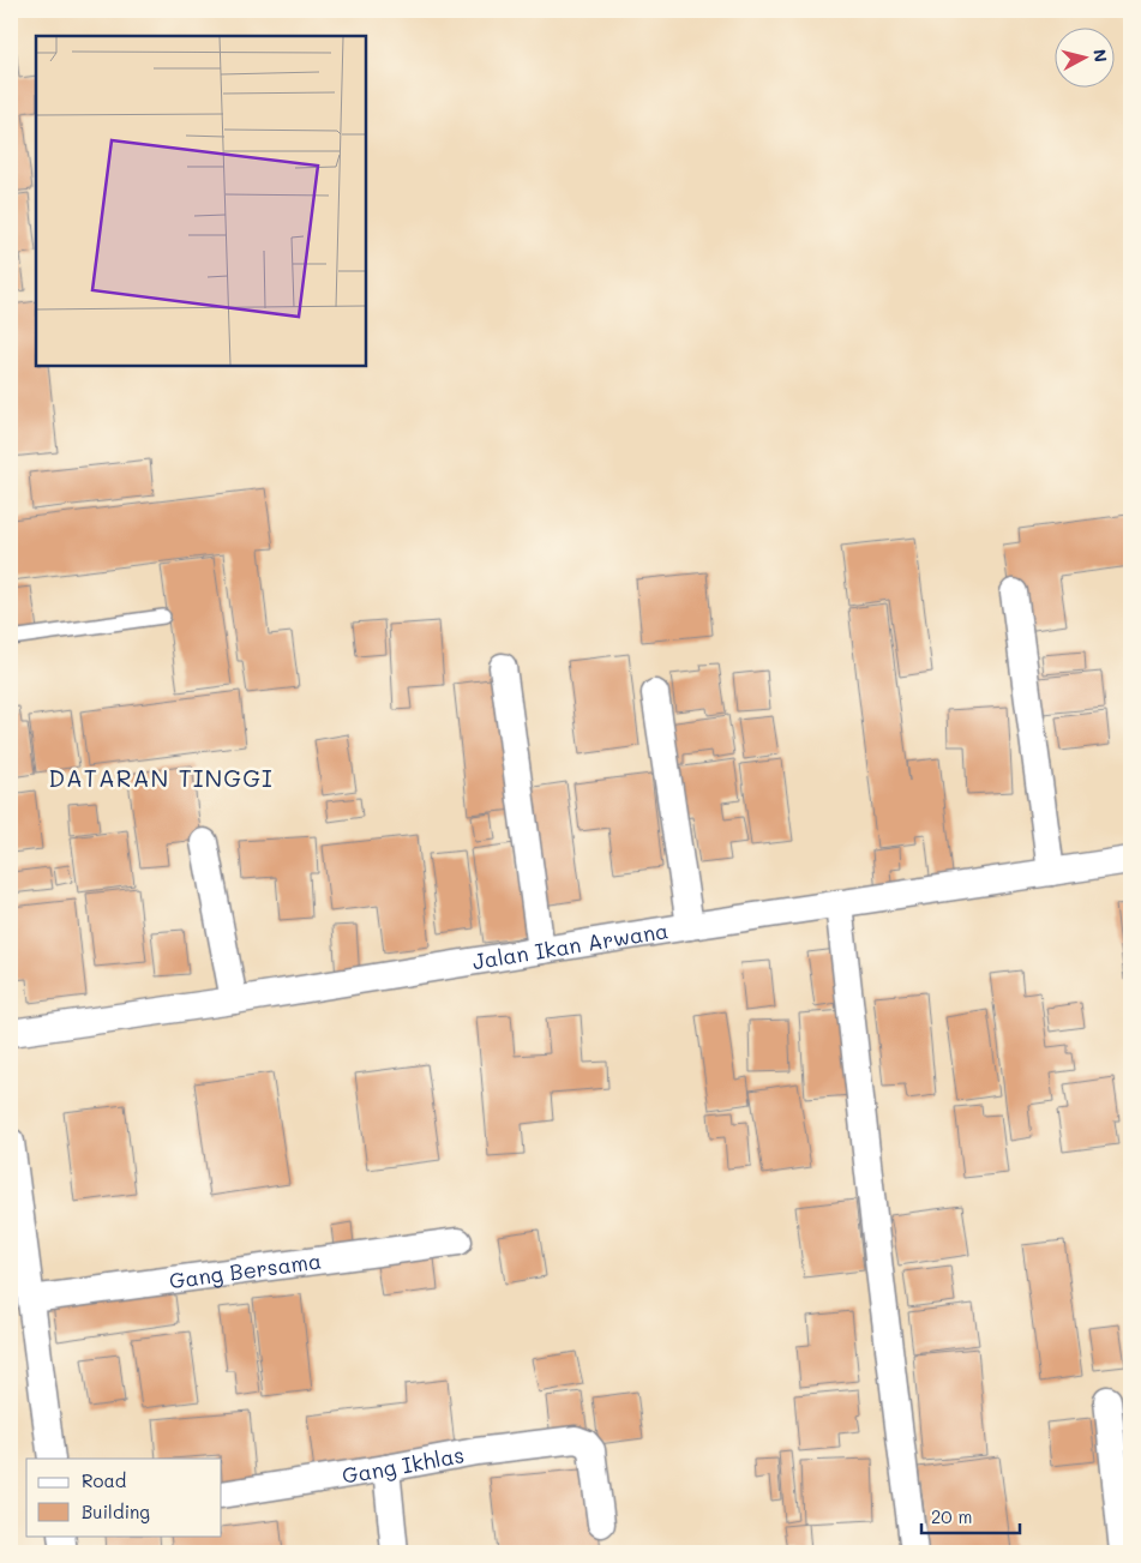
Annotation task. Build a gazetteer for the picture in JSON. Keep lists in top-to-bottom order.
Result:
{
  "streets": {
    "street": ["Jalan Ikan Arwana", "Gang Bersama", "Gang Ikhlas"]
  },
  "districts": ["DATARAN TINGGI"],
  "legend": ["Road", "Building"],
  "scale_bar": "20 m",
  "north": "right"
}
